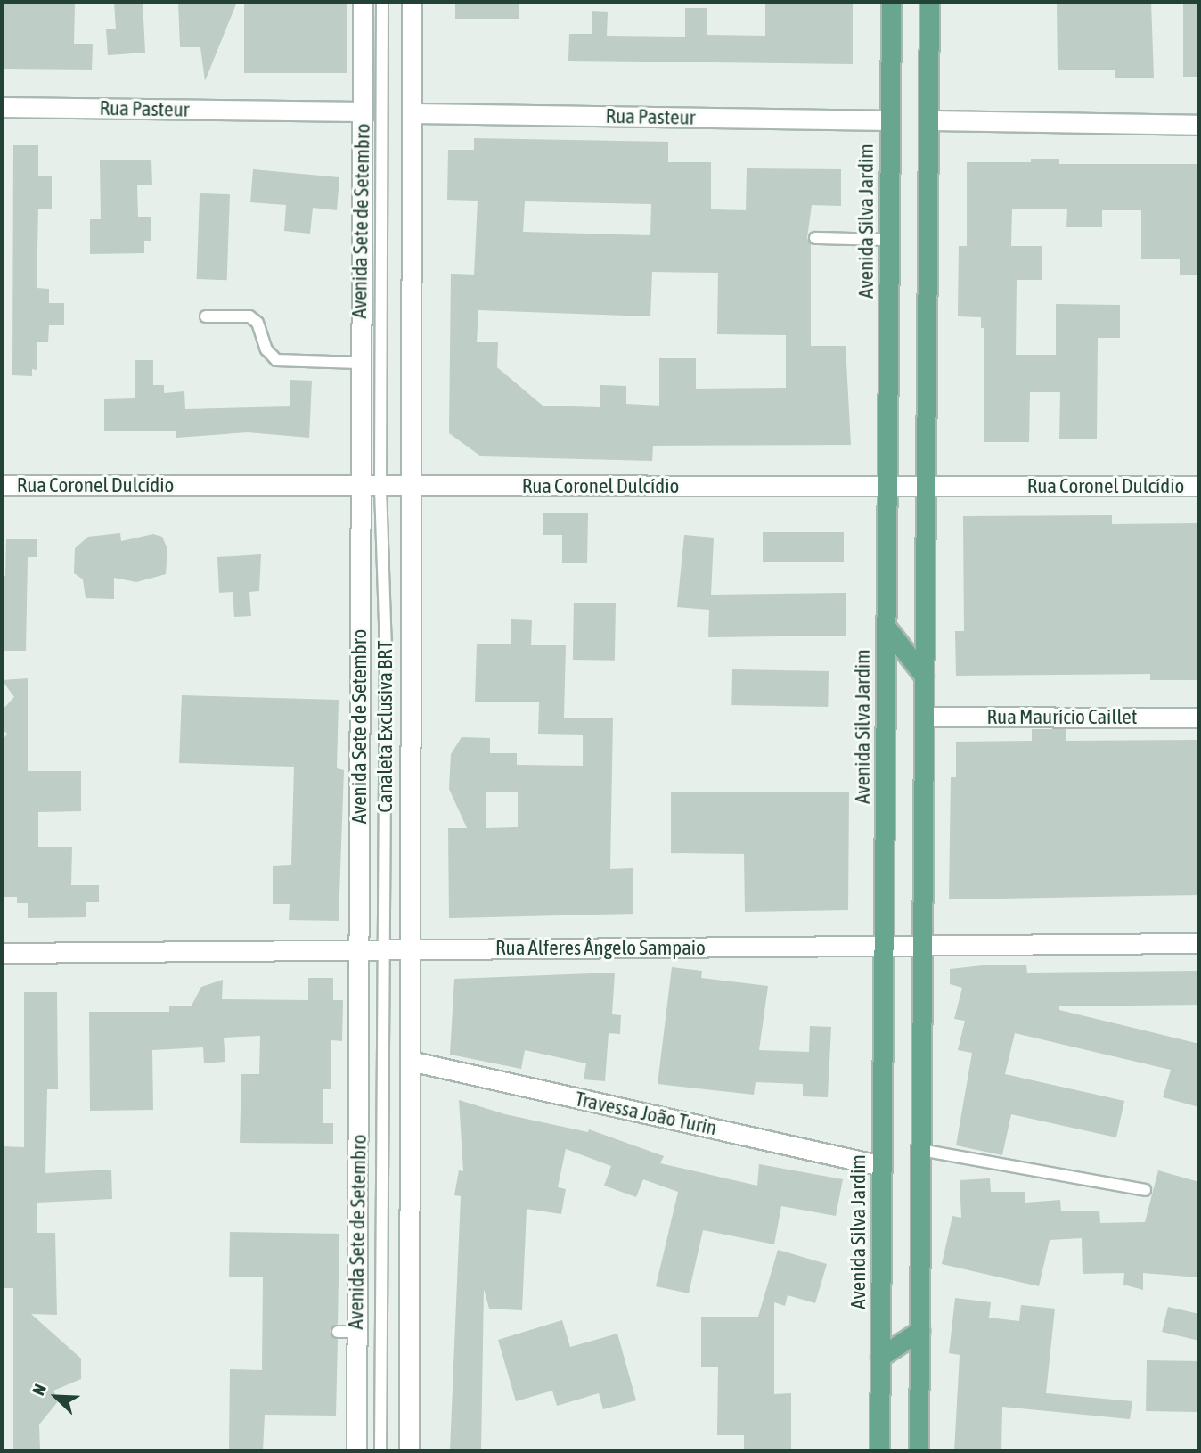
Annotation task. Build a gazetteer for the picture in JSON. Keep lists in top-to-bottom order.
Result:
{
  "streets": {
    "main road": [
      "Rua Pasteur",
      "Avenida Sete de Setembro",
      "Avenida Silva Jardim",
      "Rua Coronel Dulcídio",
      "Rua Maurício Caillet",
      "Rua Alferes Ângelo Sampaio",
      "Travessa João Turin"
    ],
    "lane": ["Canaleta Exclusiva BRT"]
  },
  "crossings": [
    ["Rua Pasteur", "Avenida Sete de Setembro"],
    ["Rua Pasteur", "Avenida Silva Jardim"],
    ["Avenida Sete de Setembro", "Rua Coronel Dulcídio"],
    ["Avenida Sete de Setembro", "Rua Alferes Ângelo Sampaio"],
    ["Avenida Silva Jardim", "Rua Coronel Dulcídio"],
    ["Avenida Silva Jardim", "Rua Alferes Ângelo Sampaio"],
    ["Avenida Silva Jardim", "Travessa João Turin"],
    ["Rua Coronel Dulcídio", "Canaleta Exclusiva BRT"],
    ["Canaleta Exclusiva BRT", "Rua Alferes Ângelo Sampaio"]
  ],
  "north": "top left"
}
